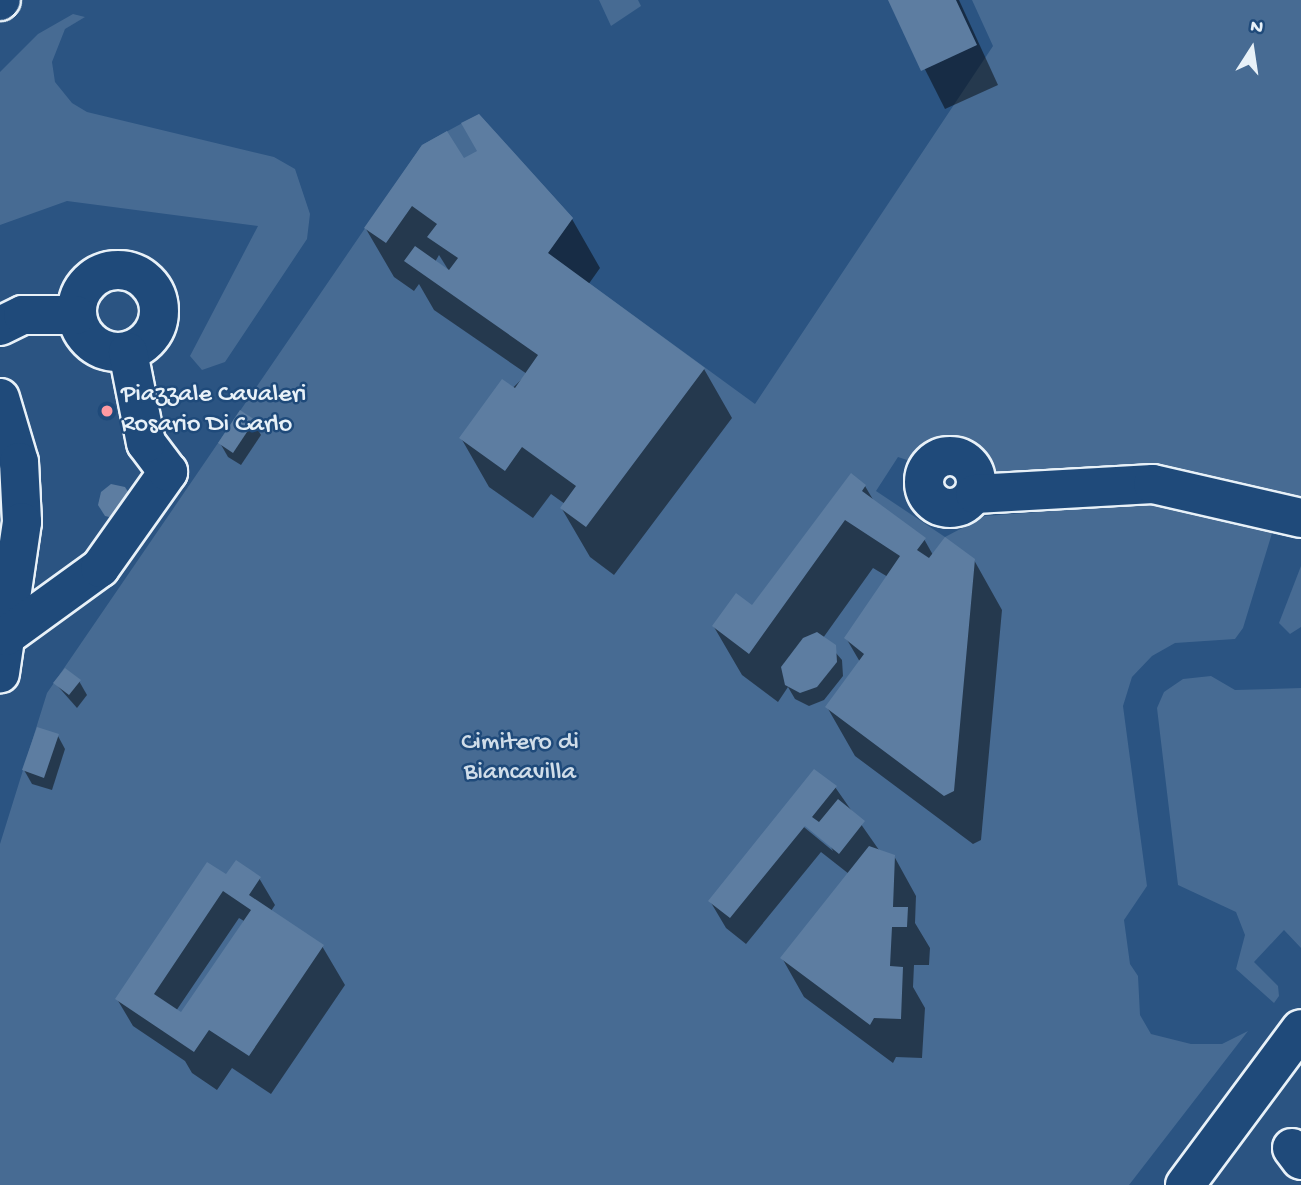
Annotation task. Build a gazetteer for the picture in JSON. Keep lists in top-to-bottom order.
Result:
{
  "parks": ["Cimitero di Biancavilla"],
  "places": ["Piazzale Cavaleri Rosario Di Carlo"],
  "north": "top"
}
